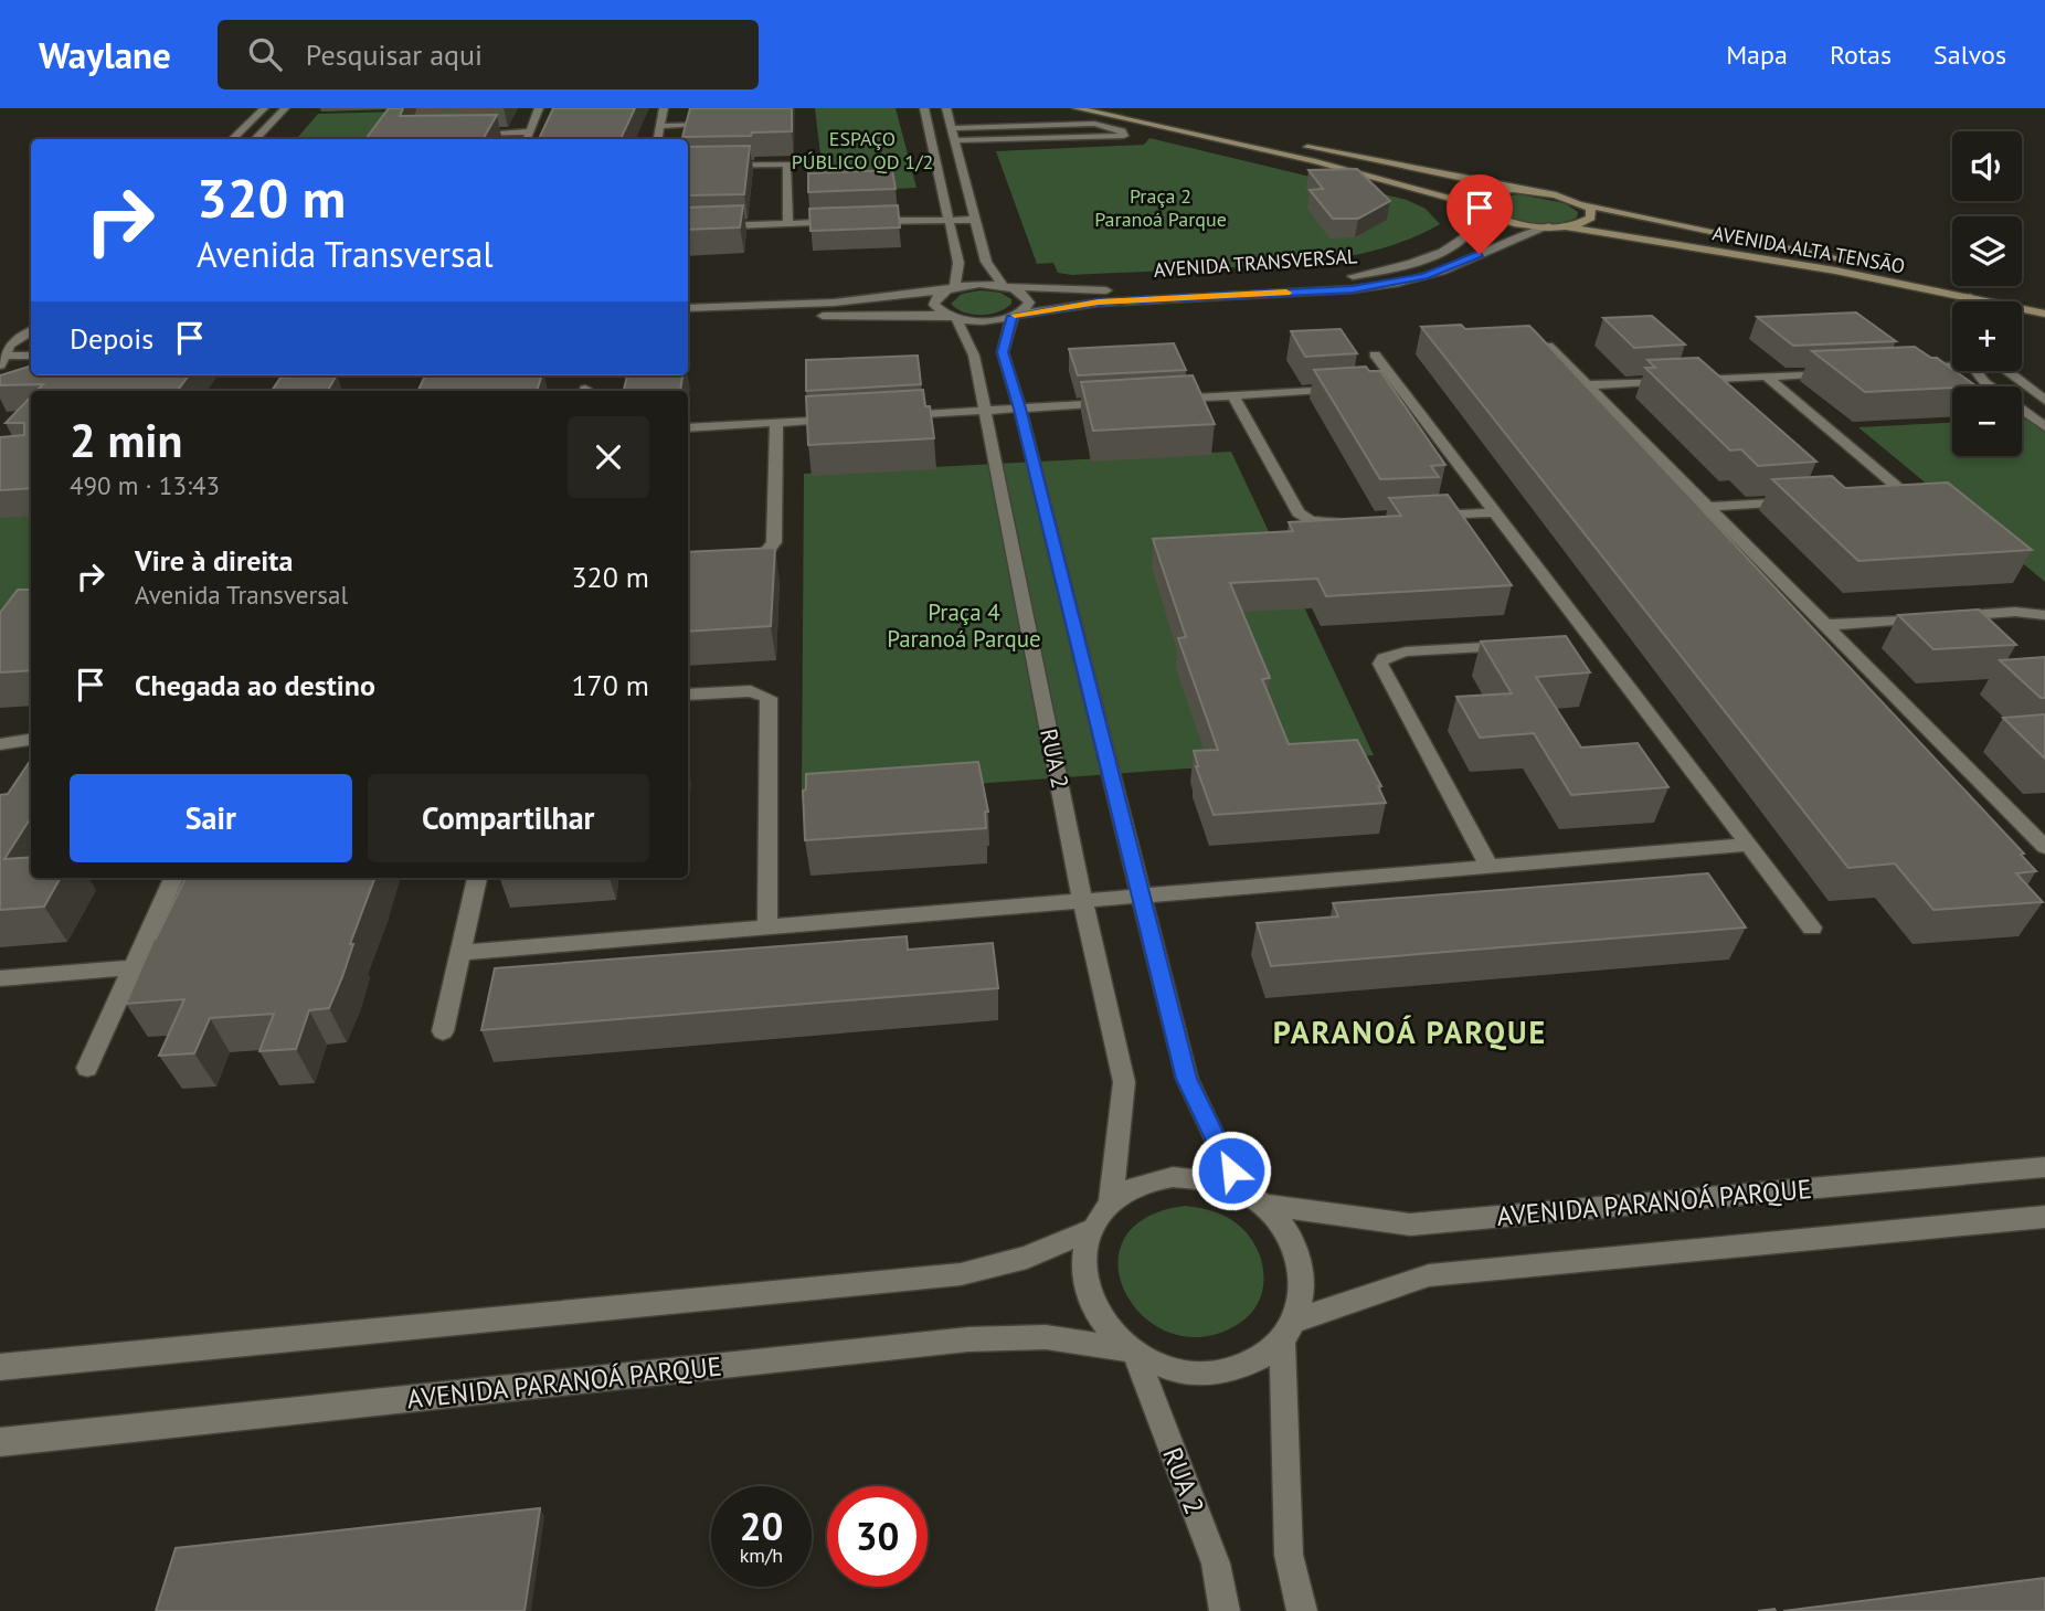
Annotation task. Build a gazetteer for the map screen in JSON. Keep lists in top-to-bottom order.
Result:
{
  "streets": {
    "street": [
      "AVENIDA ALTA TENSĀO",
      "AVENIDA TRANSVERSAL",
      "RUA 2",
      "AVENIDA PARANOÁ PARQUE"
    ]
  },
  "crossings": [
    ["AVENIDA ALTA TENSĀO", "AVENIDA TRANSVERSAL"],
    ["AVENIDA TRANSVERSAL", "RUA 2"],
    ["RUA 2", "AVENIDA PARANOÁ PARQUE"]
  ],
  "districts": ["PARANOÁ PARQUE"],
  "parks": ["ESPAÇO PÚBLICO QD 1/2", "Praça 2 Paranoá Parque", "Praça 4 Paranoá Parque"],
  "page": {
    "header": "Waylane",
    "search": "Pesquisar aqui",
    "nav": ["Mapa", "Rotas", "Salvos"],
    "map_buttons": ["+", "−"],
    "turn": ["320 m", "Avenida Transversal"],
    "then": "Depois",
    "heading": ["2 min", "490 m · 13:43"],
    "list": [
      {
        "name": "Vire à direita",
        "note": "Avenida Transversal",
        "value": "320 m"
      },
      {
        "name": "Chegada ao destino",
        "value": "170 m"
      }
    ],
    "buttons": ["Sair", "Compartilhar"],
    "speed": "20 km/h",
    "limit": "30"
  }
}
